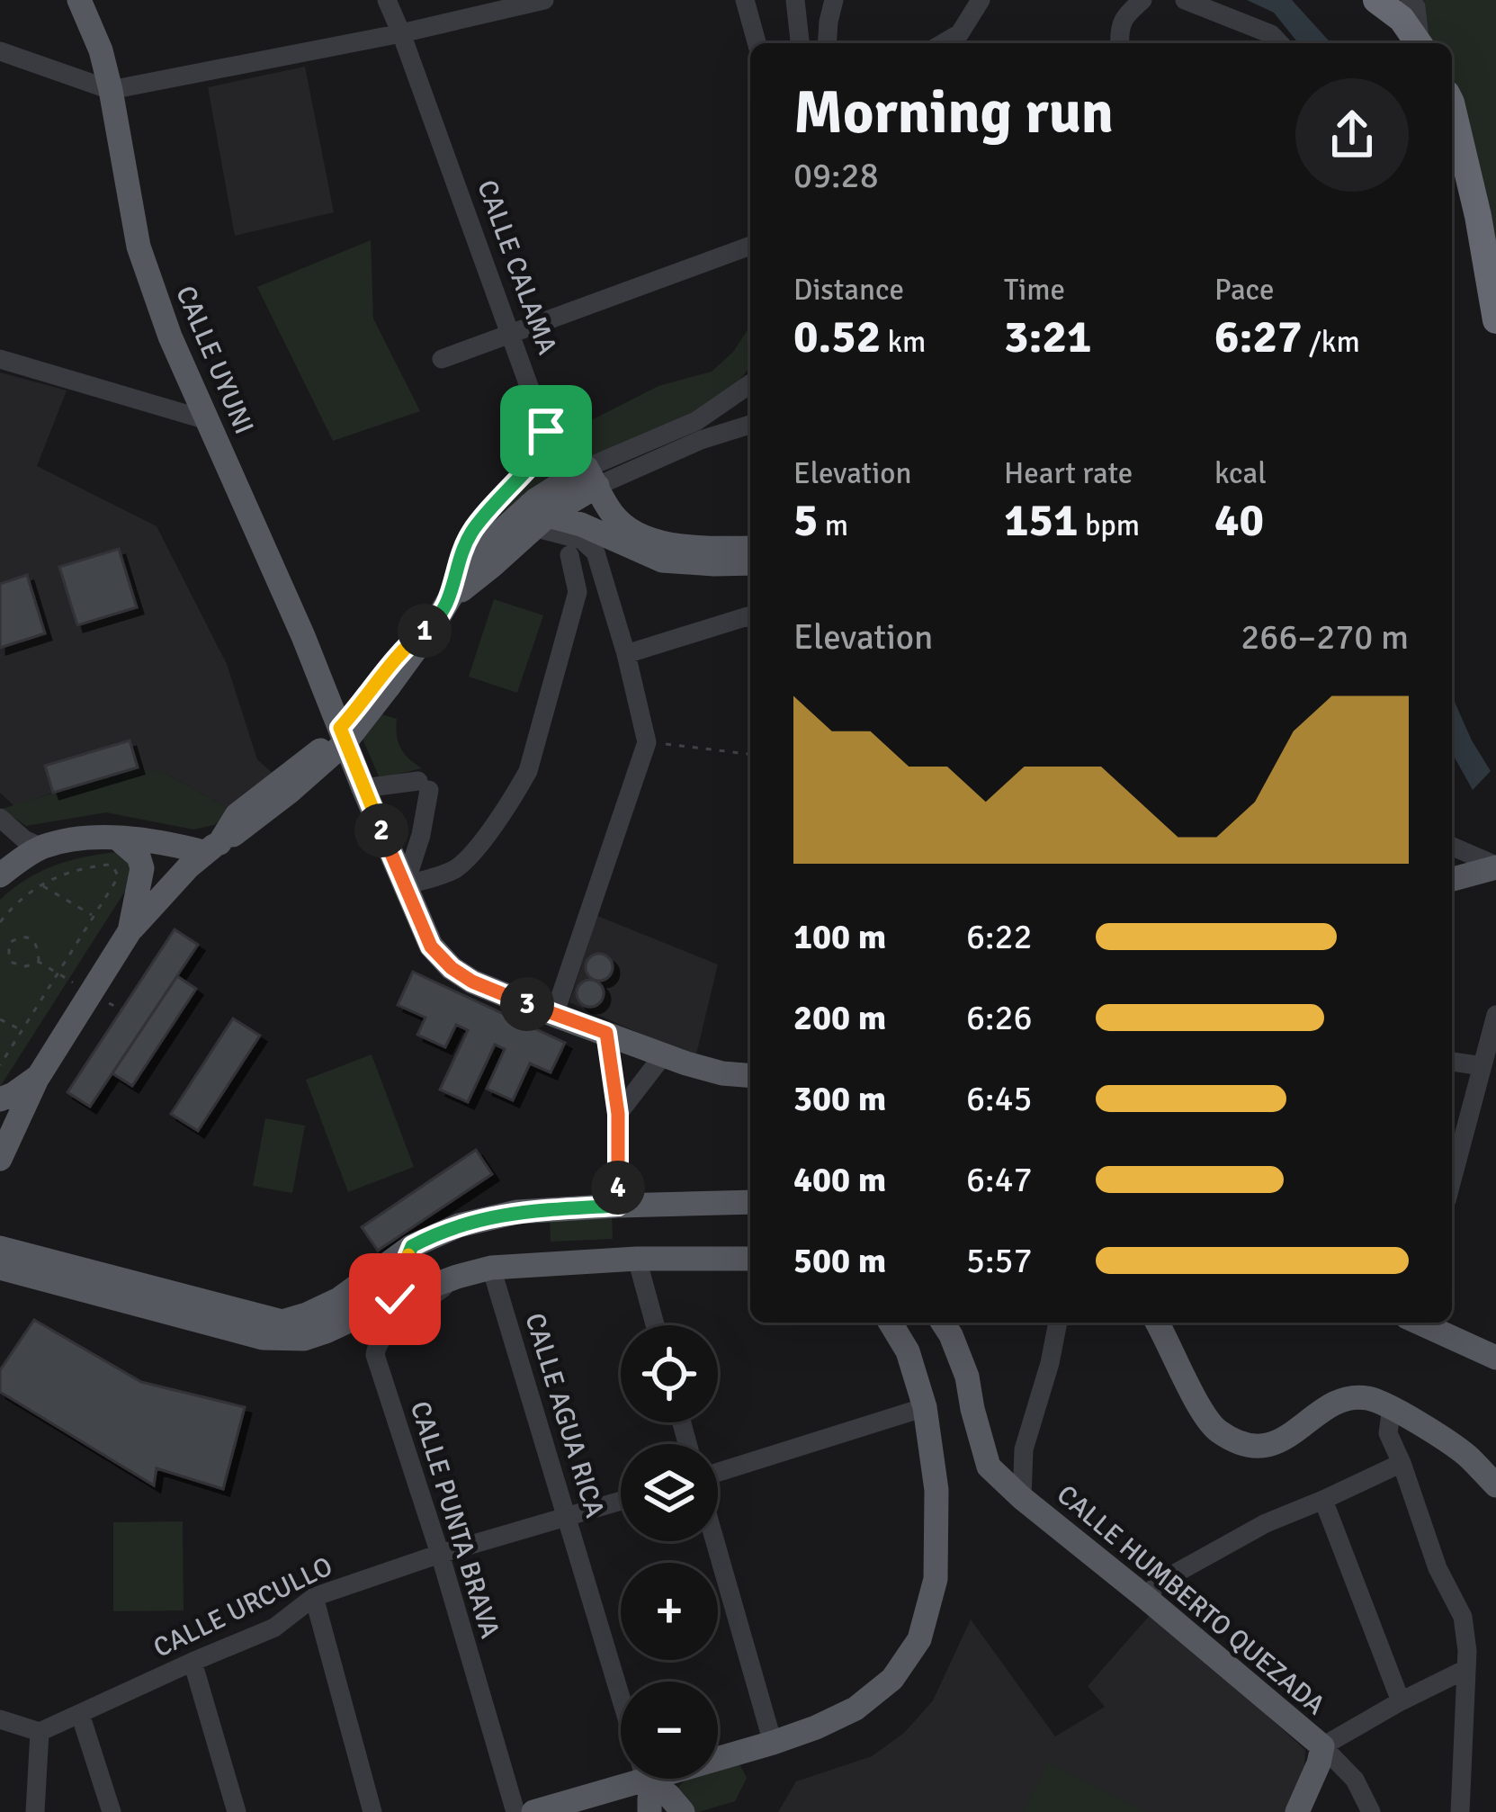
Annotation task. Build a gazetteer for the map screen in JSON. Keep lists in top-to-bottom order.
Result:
{
  "streets": {
    "main road": ["CALLE CALAMA", "CALLE UYUNI", "CALLE HUMBERTO QUEZADA"],
    "street": ["CALLE AGUA RICA", "CALLE PUNTA BRAVA", "CALLE URCULLO"]
  },
  "crossings": [
    ["CALLE AGUA RICA", "CALLE URCULLO"],
    ["CALLE PUNTA BRAVA", "CALLE URCULLO"]
  ],
  "page": {
    "heading": ["Morning run", "09:28"],
    "stats": [
      ["Distance", "0.52 km"],
      ["Time", "3:21"],
      ["Pace", "6:27 /km"],
      ["Elevation", "5 m"],
      ["Heart rate", "151 bpm"],
      ["kcal", "40"]
    ],
    "chart": ["Elevation", "266–270 m"],
    "pins": [
      "1",
      "2",
      "3",
      "4"
    ],
    "list": [
      {
        "name": "100 m",
        "note": "6:22"
      },
      {
        "name": "200 m",
        "note": "6:26"
      },
      {
        "name": "300 m",
        "note": "6:45"
      },
      {
        "name": "400 m",
        "note": "6:47"
      },
      {
        "name": "500 m",
        "note": "5:57"
      }
    ],
    "map_buttons": ["+", "−"]
  }
}
